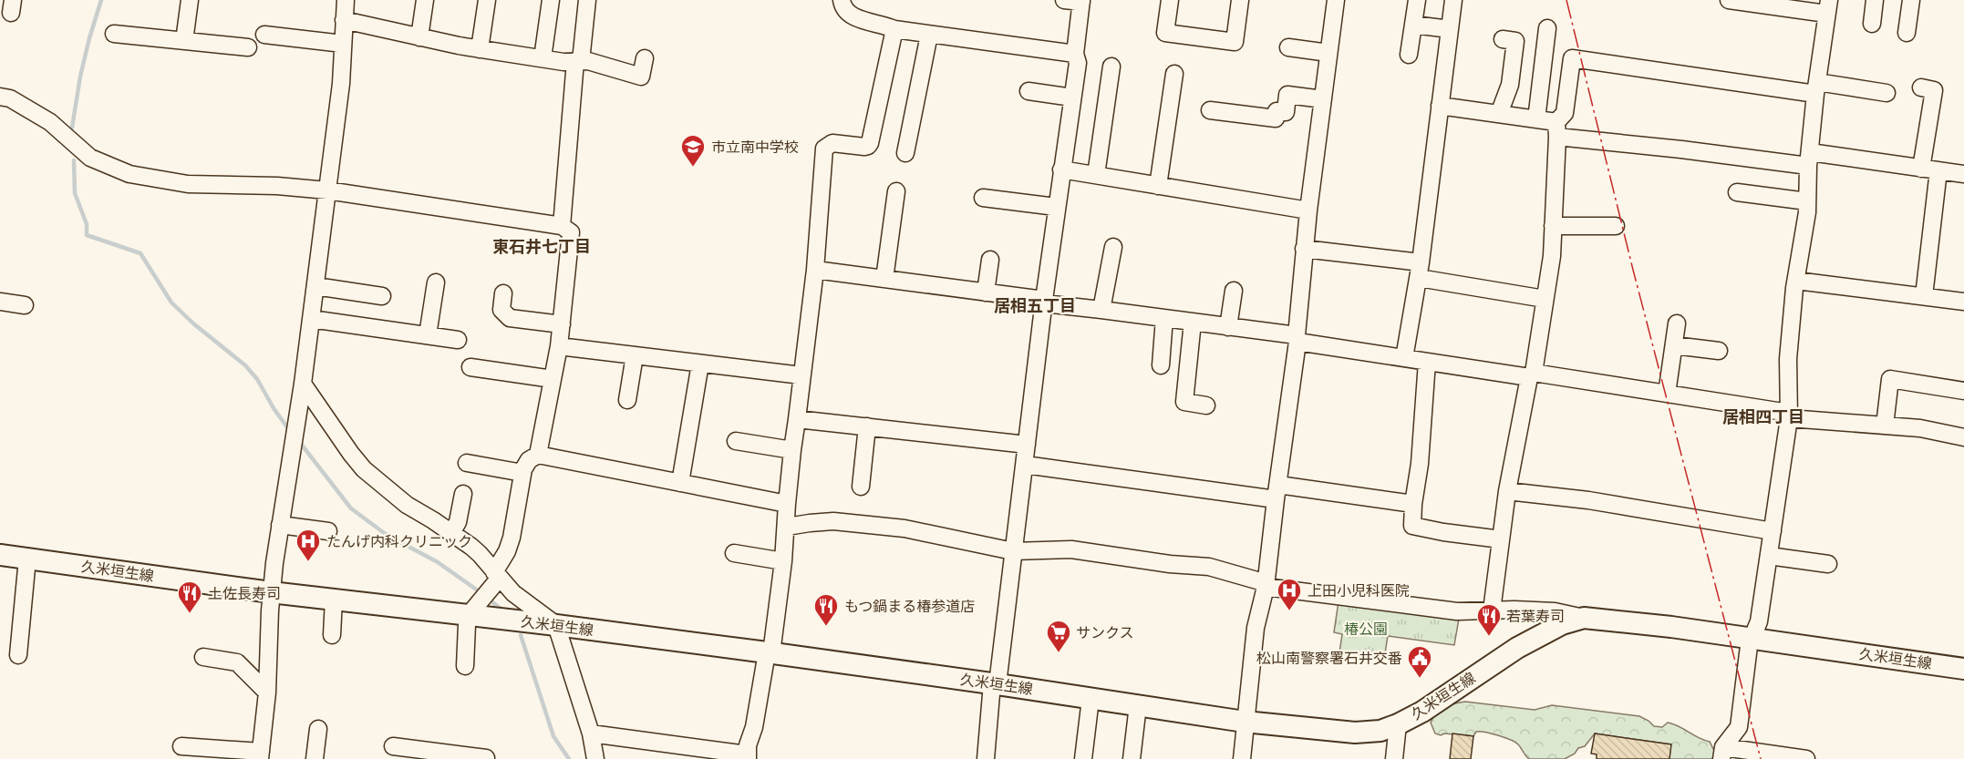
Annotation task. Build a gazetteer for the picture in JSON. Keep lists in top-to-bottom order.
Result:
{
  "streets": {
    "main road": ["久米垣生線"]
  },
  "districts": ["東石井七丁目", "居相五丁目", "居相四丁目"],
  "parks": ["椿公園"],
  "places": {
    "school or university": ["市立南中学校"],
    "hospital": ["たんげ内科クリニック", "上田小児科医院"],
    "restaurant": ["土佐長寿司", "もつ鍋まる椿参道店", "若葉寿司"],
    "supermarket": ["サンクス"],
    "public building": ["松山南警察署石井交番"]
  }
}
